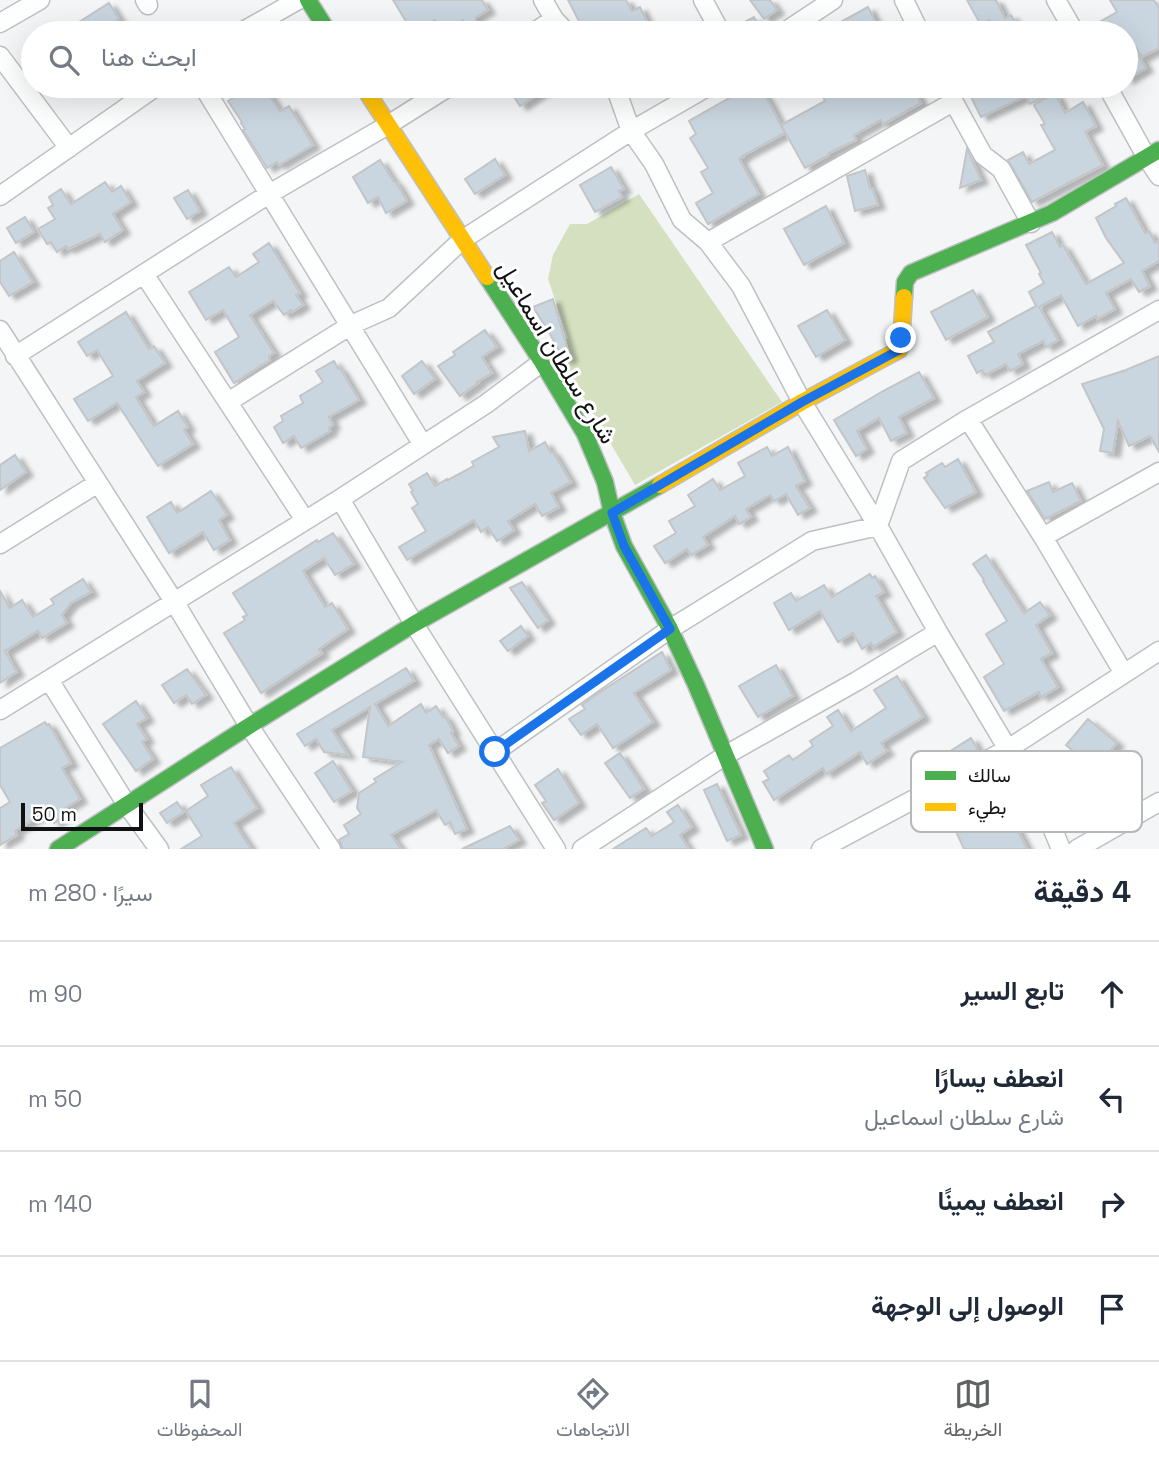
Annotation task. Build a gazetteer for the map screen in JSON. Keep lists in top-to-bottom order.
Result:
{
  "streets": {
    "street": ["شارع سلطان اسماعيل"]
  },
  "legend": ["سالك", "بطيء"],
  "scale_bar": "50 m",
  "page": {
    "search": "ابحث هنا",
    "scale": "50 m",
    "heading": ["4 دقيقة", "سيرًا · 280 m"],
    "list": [
      ["تابع السير", "90 m"],
      ["انعطف يسارًا", "شارع سلطان اسماعيل", "50 m"],
      ["انعطف يمينًا", "140 m"],
      "الوصول إلى الوجهة"
    ],
    "nav": ["الخريطة", "الاتجاهات", "المحفوظات"]
  }
}
